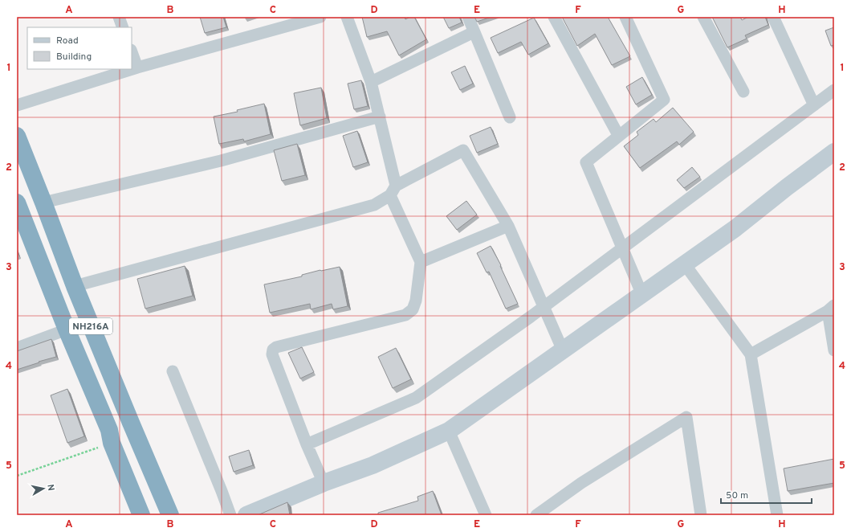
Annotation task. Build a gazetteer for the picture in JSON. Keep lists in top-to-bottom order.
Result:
{
  "streets": {
    "highway": ["NH216A"]
  },
  "legend": ["Road", "Building"],
  "scale_bar": "50 m",
  "north": "right",
  "grid": {
    "columns": [
      "A",
      "B",
      "C",
      "D",
      "E",
      "F",
      "G",
      "H"
    ],
    "rows": [
      "1",
      "2",
      "3",
      "4",
      "5"
    ]
  }
}
